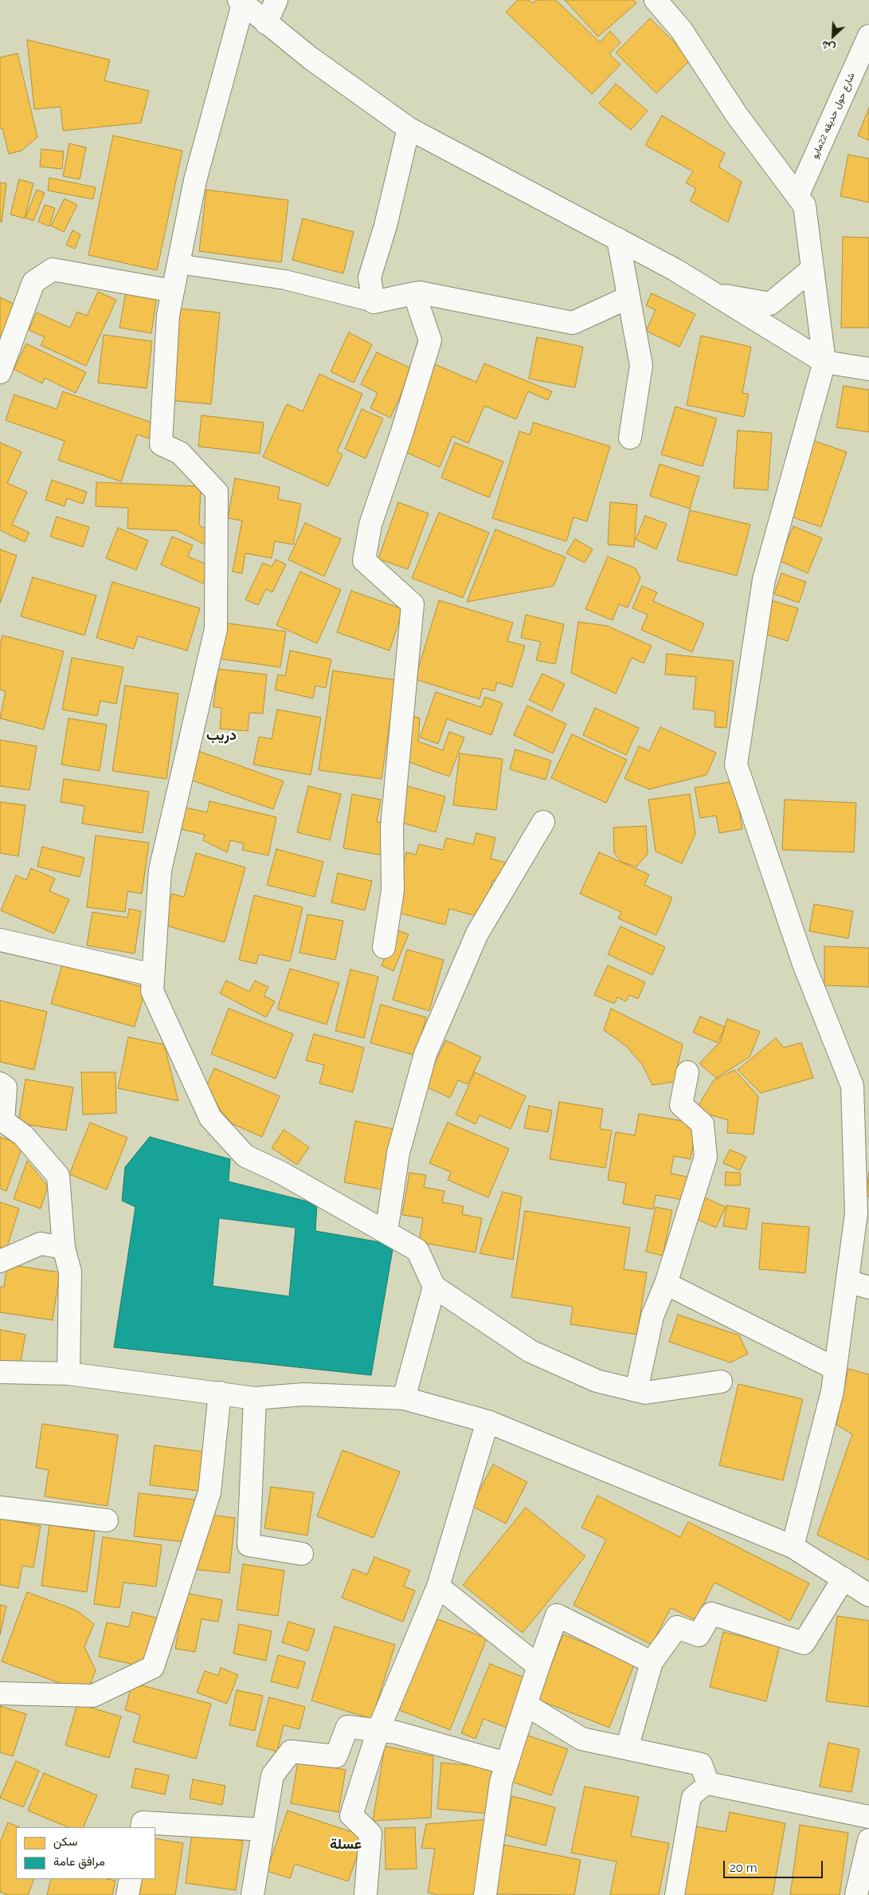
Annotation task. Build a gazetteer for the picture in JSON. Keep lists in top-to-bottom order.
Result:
{
  "streets": {
    "street": ["شارع حول حديقه 22مايو"]
  },
  "districts": ["دريب", "عسلة"],
  "legend": ["سكن", "مرافق عامة"],
  "scale_bar": "20 m",
  "north": "bottom left"
}
